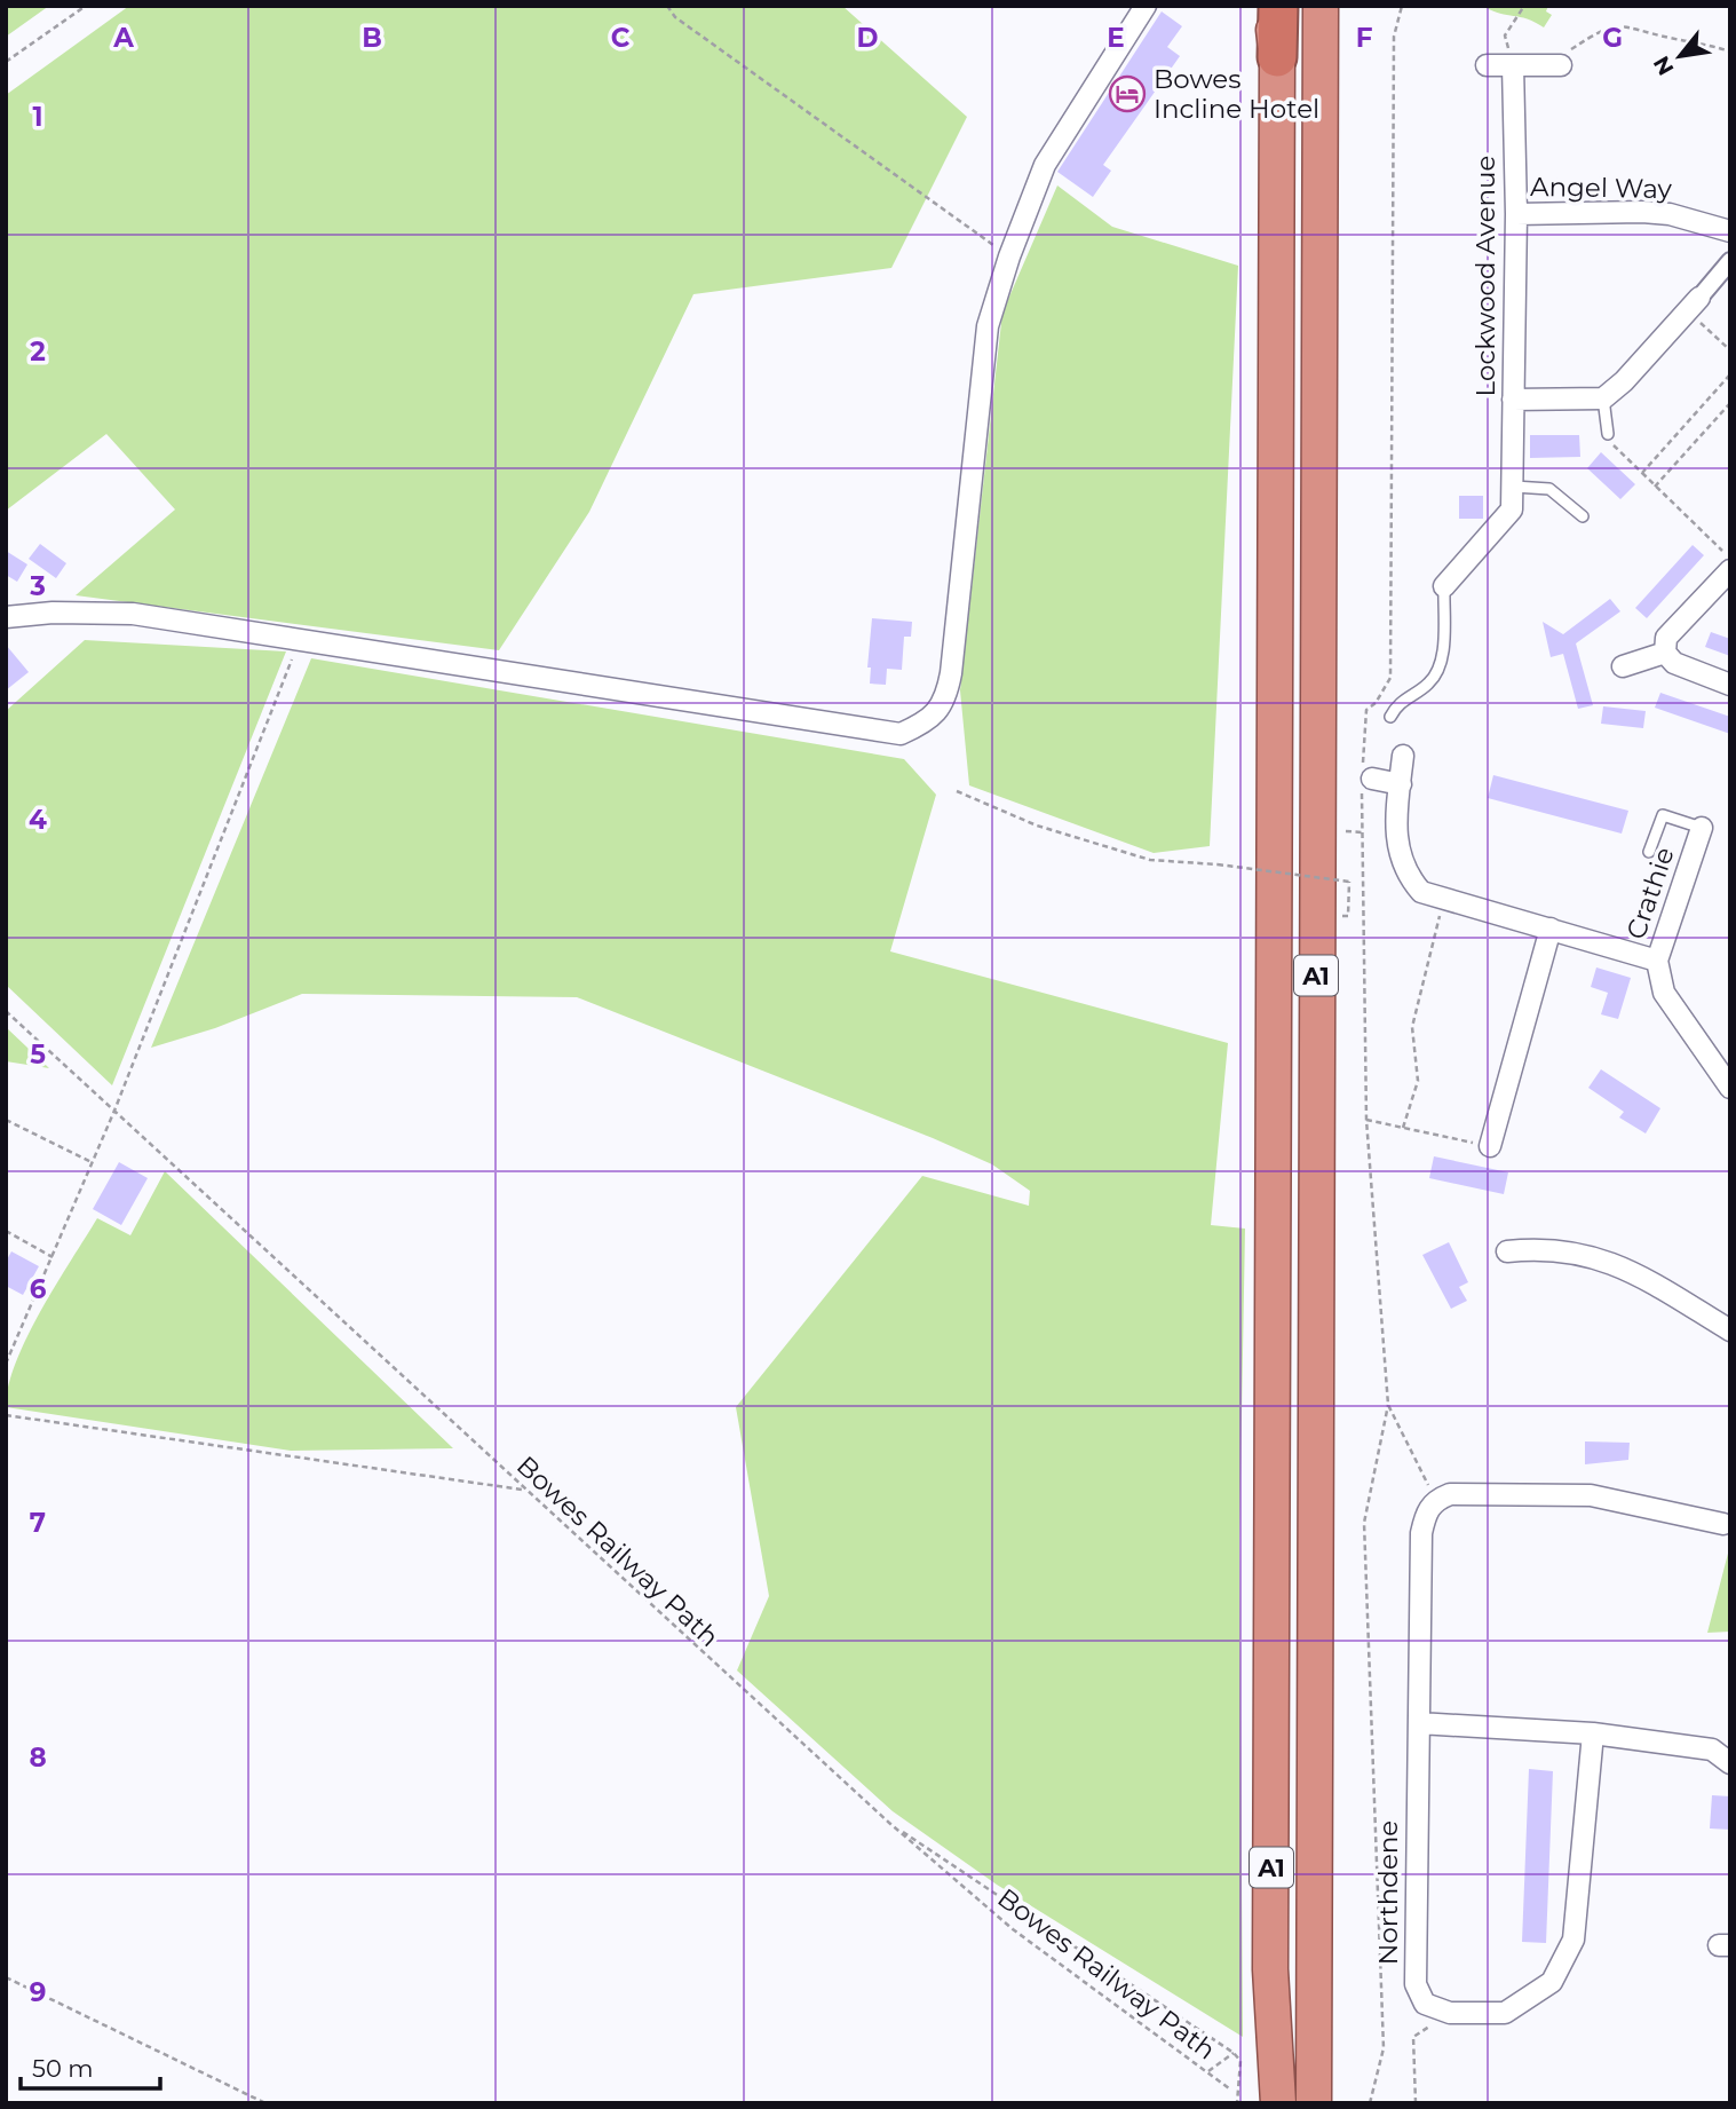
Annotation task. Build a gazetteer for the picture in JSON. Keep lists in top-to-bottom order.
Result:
{
  "streets": {
    "highway": ["A1"],
    "street": [
      "Angel Way",
      "Lockwood Avenue",
      "Crathie",
      "Northdene"
    ],
    "path": ["Bowes Railway Path"]
  },
  "crossings": [
    ["Angel Way", "Lockwood Avenue"]
  ],
  "places": {
    "hotel": ["Bowes Incline Hotel"]
  },
  "scale_bar": "50 m",
  "north": "bottom left",
  "grid": {
    "columns": [
      "A",
      "B",
      "C",
      "D",
      "E",
      "F",
      "G"
    ],
    "rows": [
      "1",
      "2",
      "3",
      "4",
      "5",
      "6",
      "7",
      "8",
      "9"
    ]
  }
}
